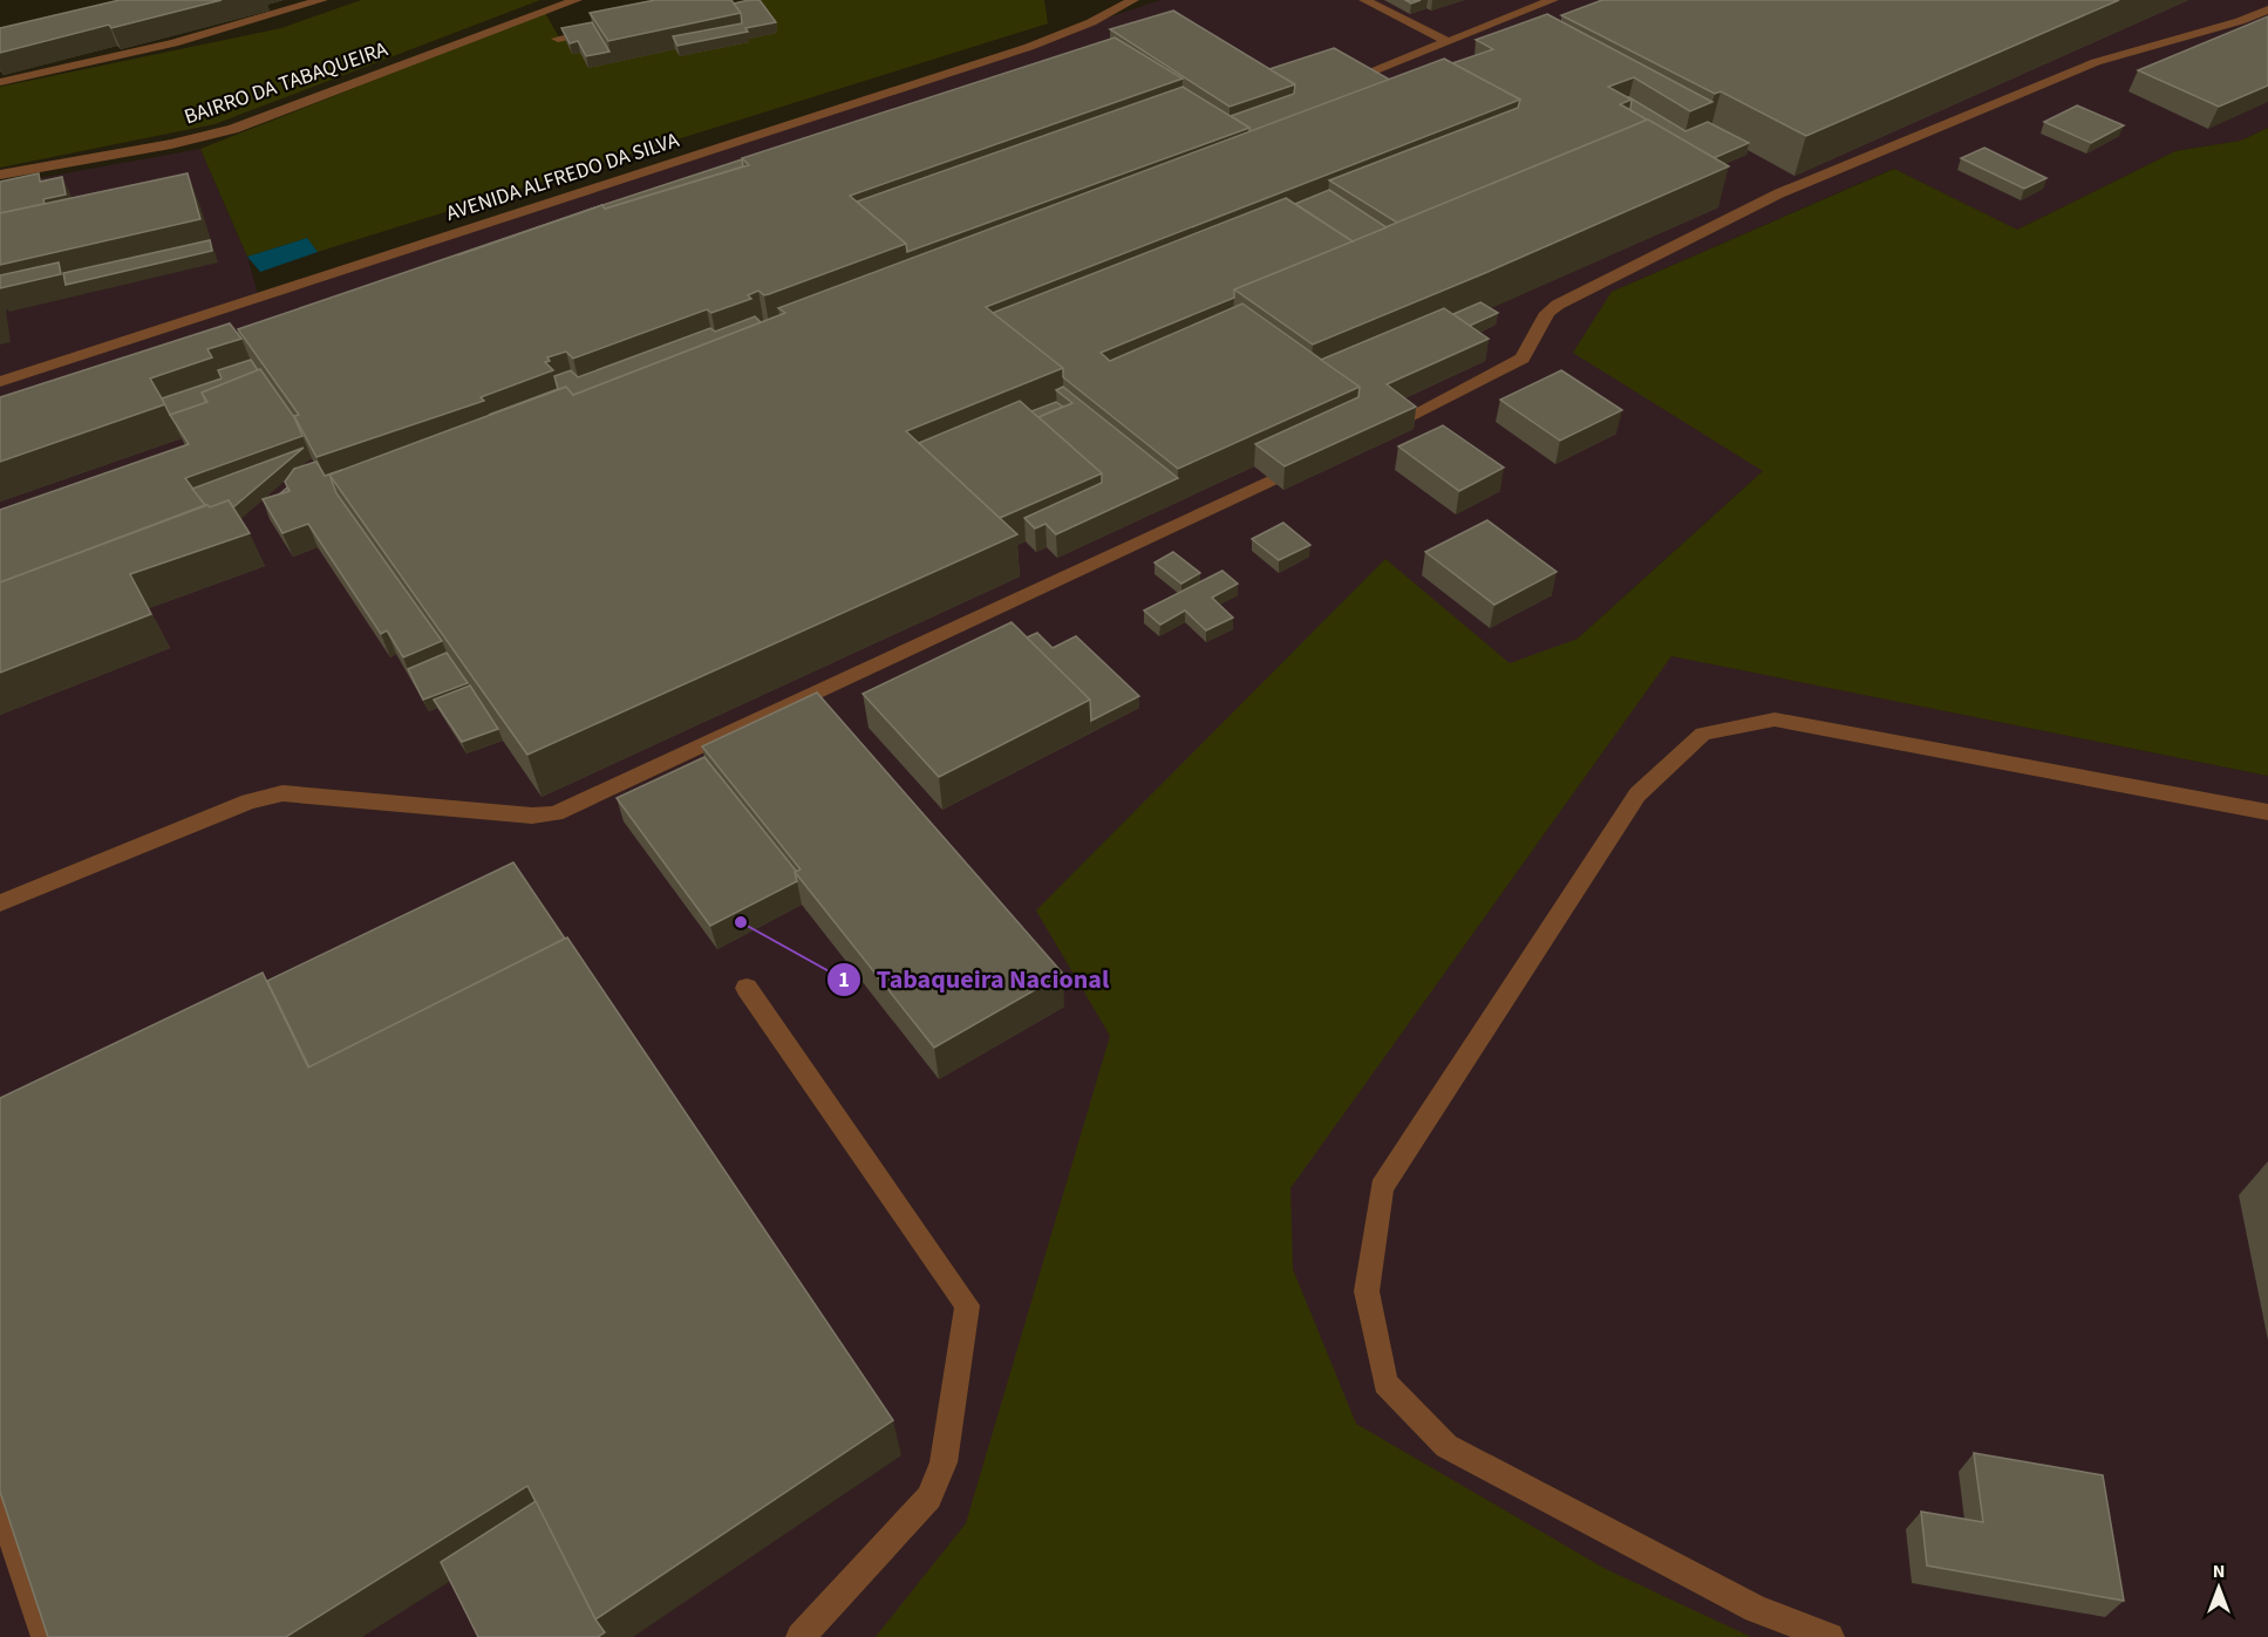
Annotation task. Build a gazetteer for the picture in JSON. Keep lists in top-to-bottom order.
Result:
{
  "streets": {
    "street": ["BAIRRO DA TABAQUEIRA", "AVENIDA ALFREDO DA SILVA"]
  },
  "places": ["Tabaqueira Nacional"],
  "north": "top"
}
